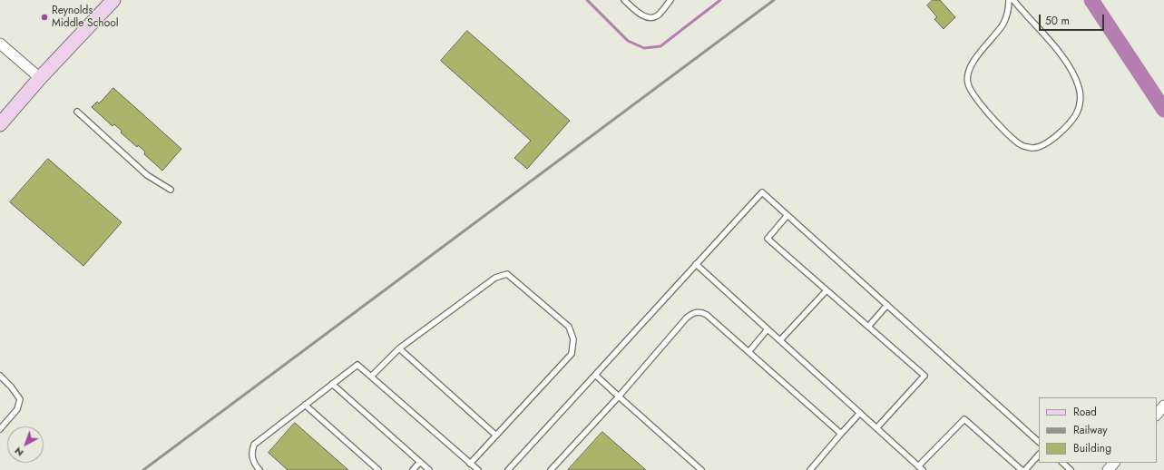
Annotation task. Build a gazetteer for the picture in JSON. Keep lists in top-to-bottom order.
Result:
{
  "places": ["Reynolds Middle School"],
  "legend": ["Road", "Railway", "Building"],
  "scale_bar": "50 m",
  "north": "bottom left"
}
